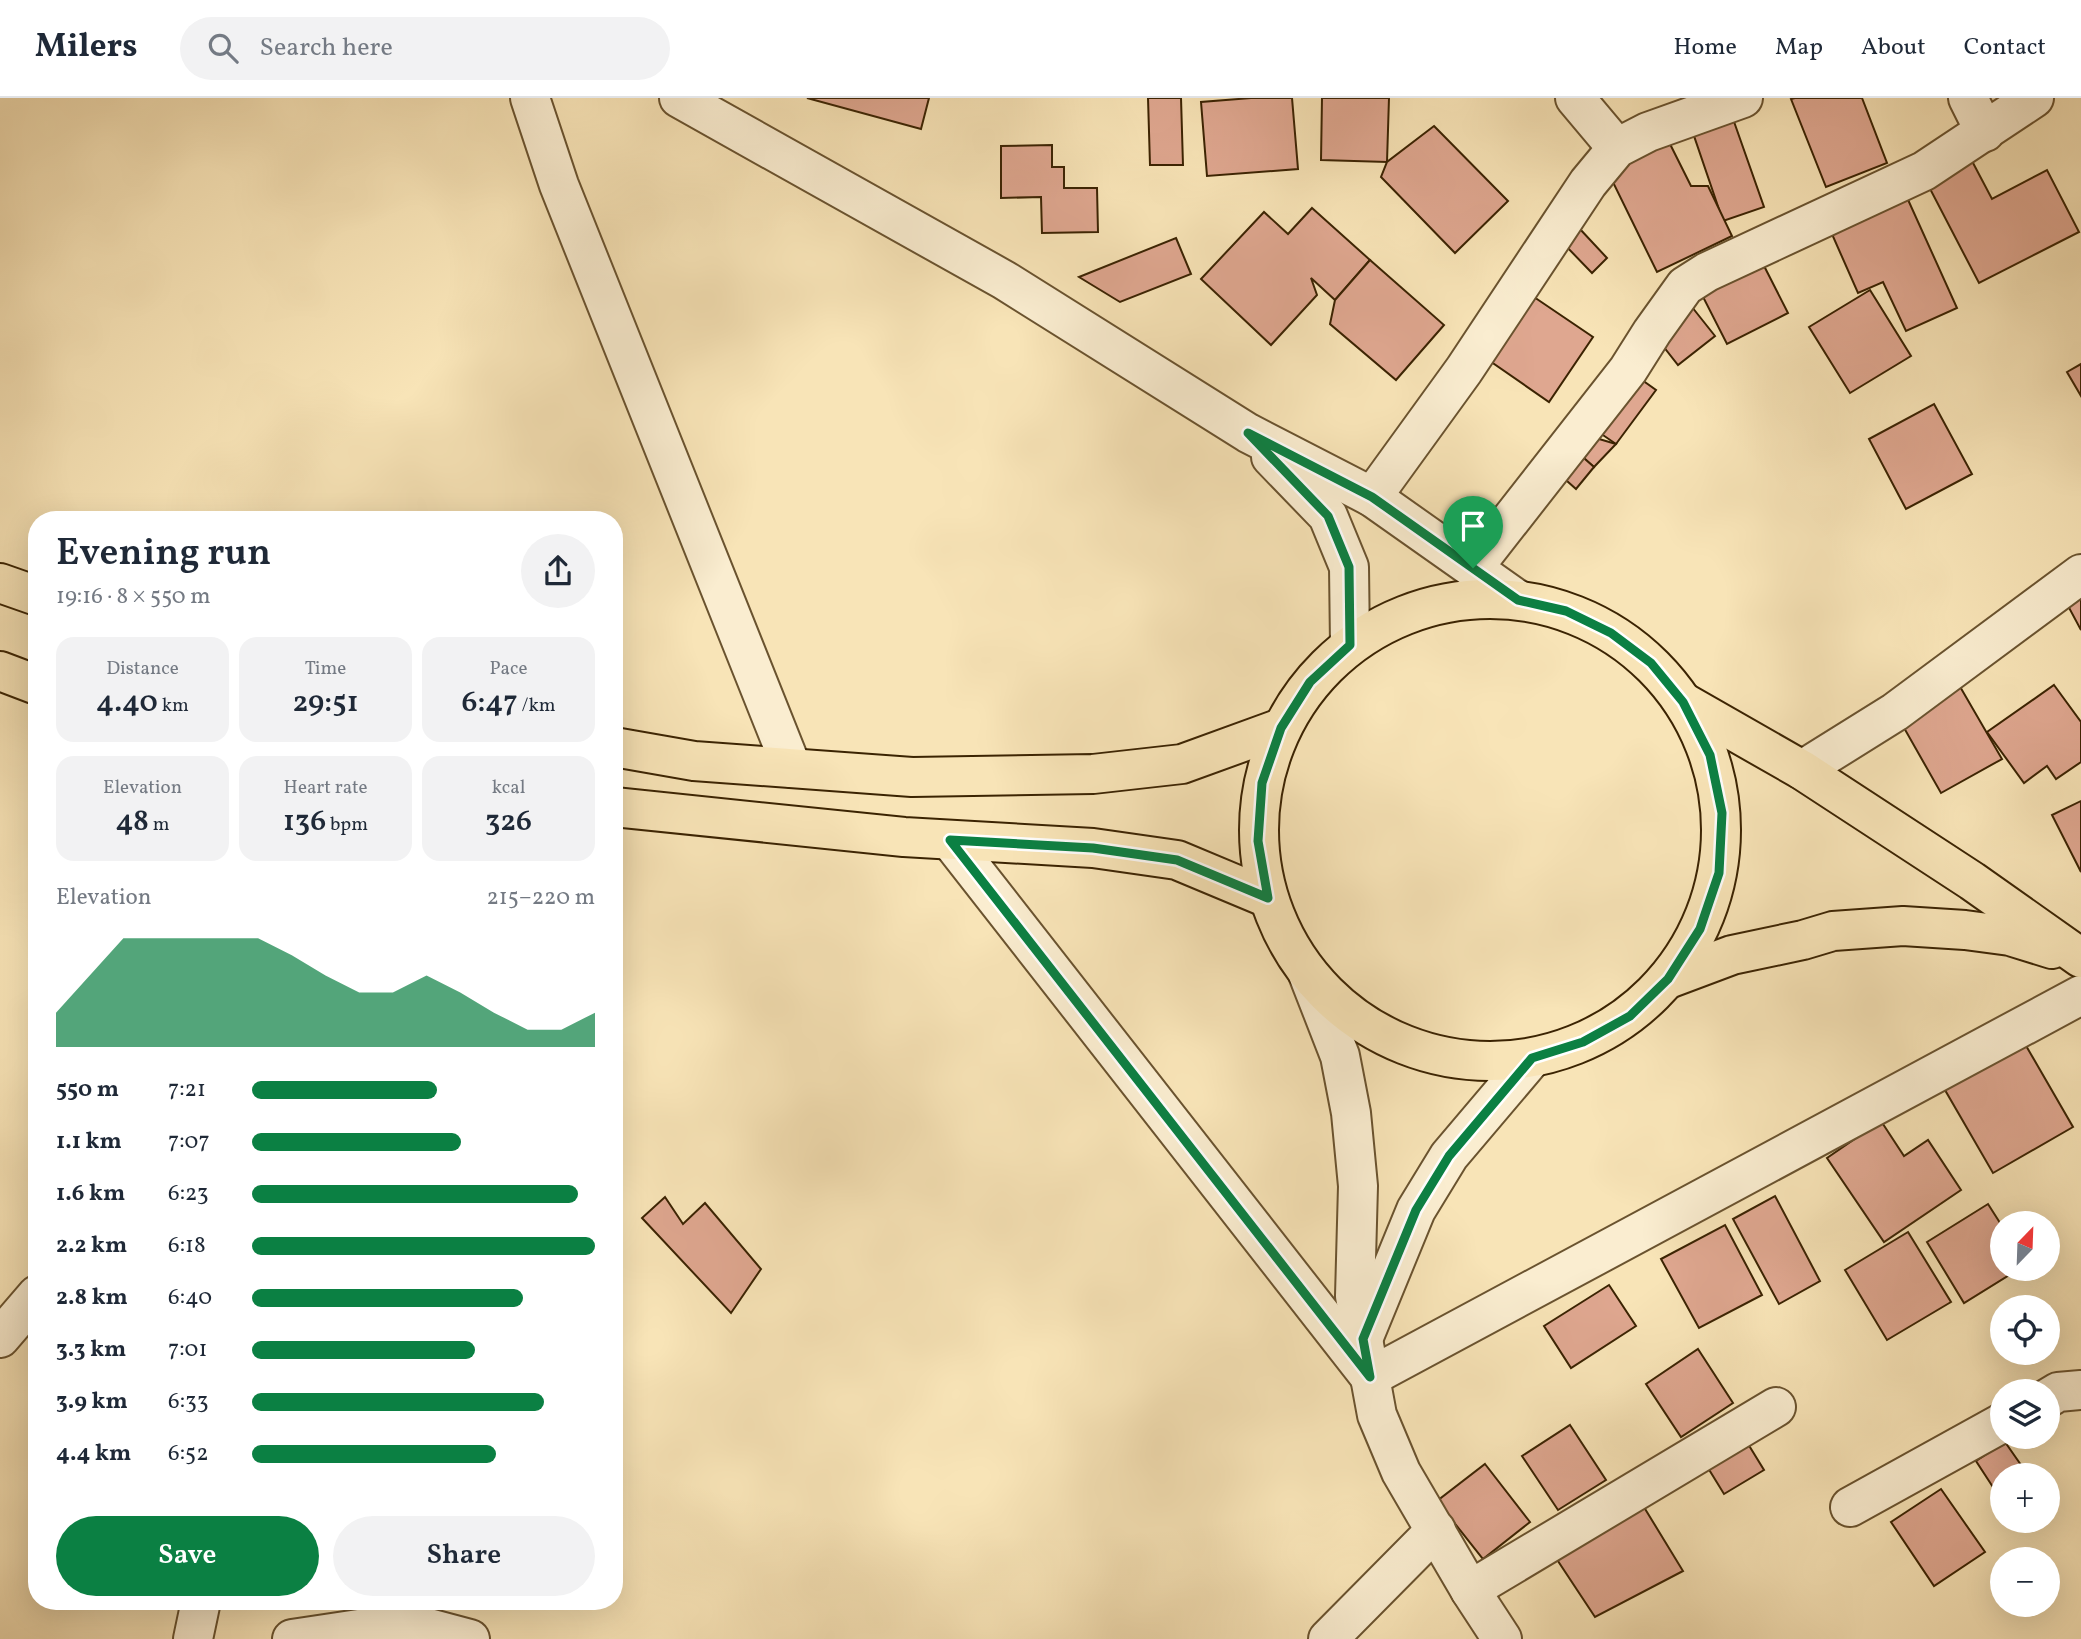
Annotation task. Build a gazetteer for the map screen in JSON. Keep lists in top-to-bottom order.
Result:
{
  "north": "top right",
  "page": {
    "header": "Milers",
    "search": "Search here",
    "nav": [
      "Home",
      "Map",
      "About",
      "Contact"
    ],
    "heading": ["Evening run", "19:16 · 8 × 550 m"],
    "stats": [
      ["Distance", "4.40 km"],
      ["Time", "29:51"],
      ["Pace", "6:47 /km"],
      ["Elevation", "48 m"],
      ["Heart rate", "136 bpm"],
      ["kcal", "326"]
    ],
    "chart": ["Elevation", "215–220 m"],
    "list": [
      {
        "name": "550 m",
        "note": "7:21"
      },
      {
        "name": "1.1 km",
        "note": "7:07"
      },
      {
        "name": "1.6 km",
        "note": "6:23"
      },
      {
        "name": "2.2 km",
        "note": "6:18"
      },
      {
        "name": "2.8 km",
        "note": "6:40"
      },
      {
        "name": "3.3 km",
        "note": "7:01"
      },
      {
        "name": "3.9 km",
        "note": "6:33"
      },
      {
        "name": "4.4 km",
        "note": "6:52"
      }
    ],
    "map_buttons": ["+", "−"],
    "buttons": ["Save", "Share"]
  }
}
